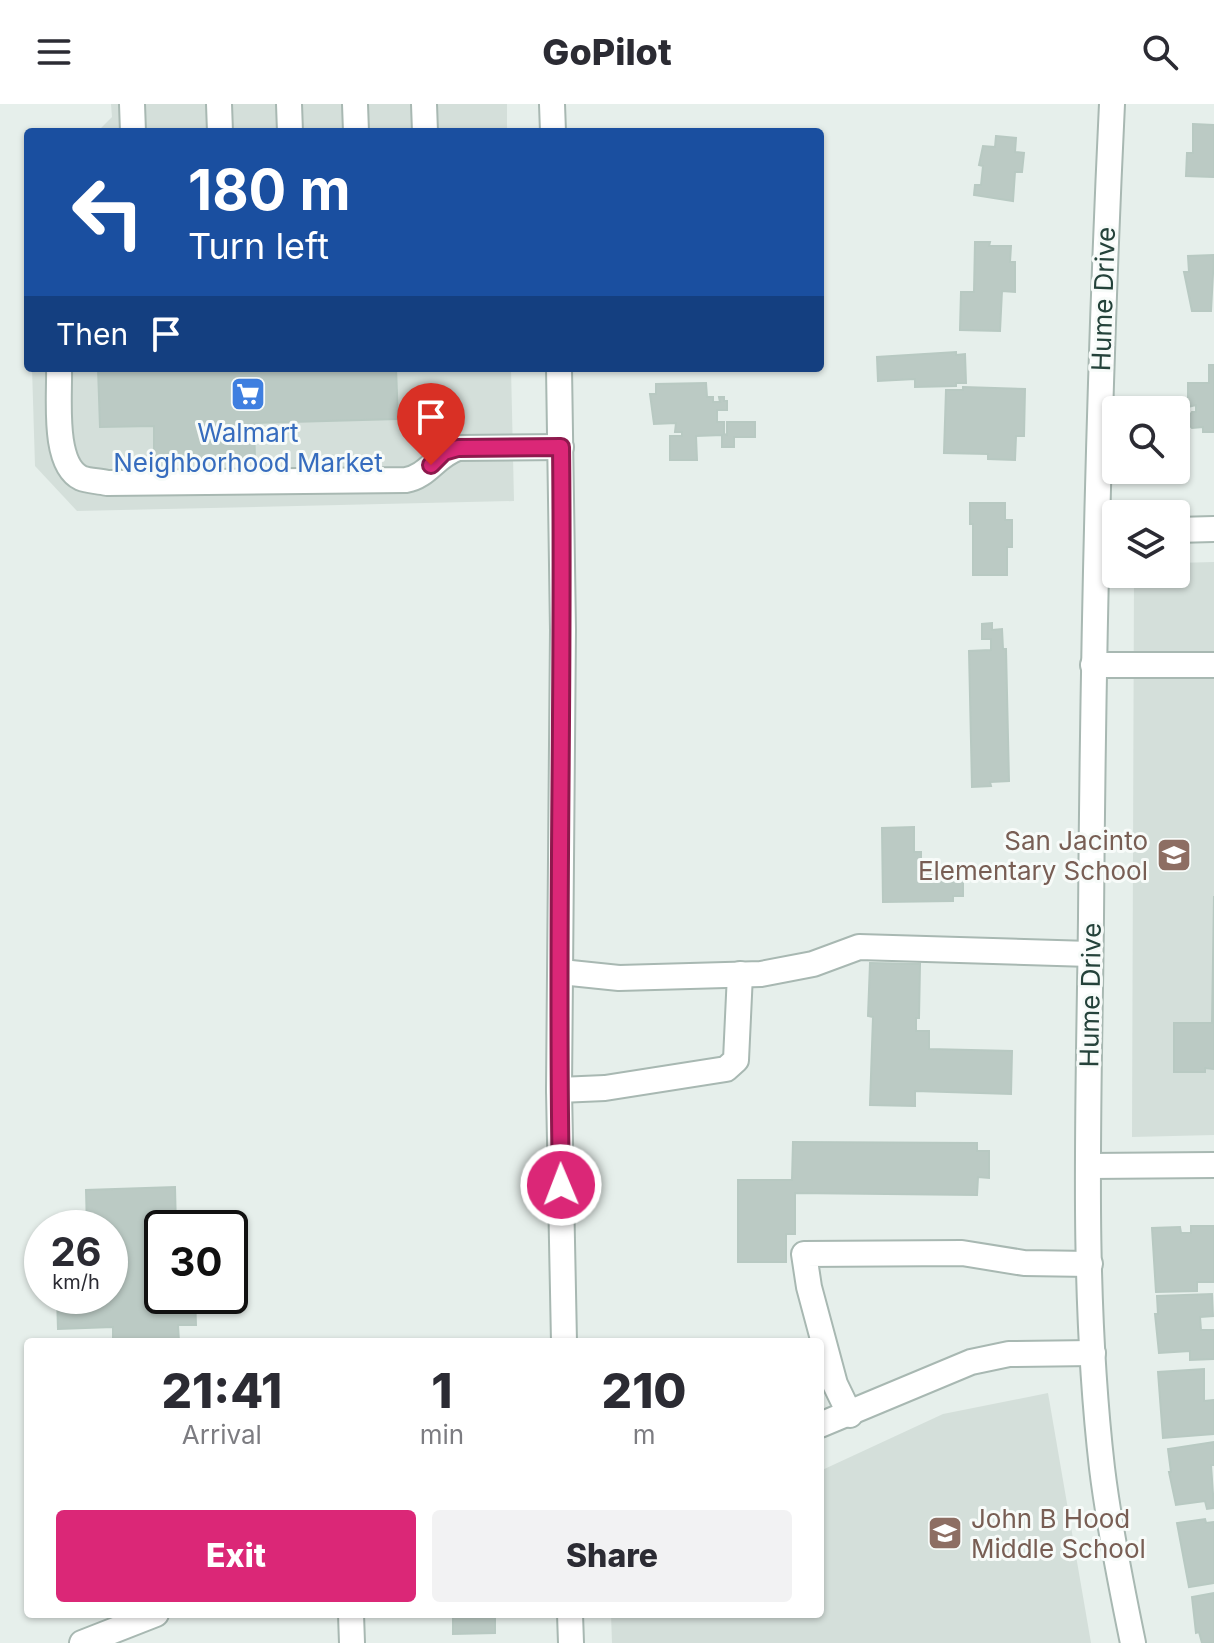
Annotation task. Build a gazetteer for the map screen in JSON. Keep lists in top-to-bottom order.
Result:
{
  "streets": {
    "street": ["Hume Drive"]
  },
  "places": {
    "supermarket": ["Walmart Neighborhood Market"],
    "school or university": ["San Jacinto Elementary School", "John B Hood Middle School"]
  },
  "page": {
    "header": "GoPilot",
    "turn": ["180 m", "Turn left"],
    "then": "Then",
    "speed": "26 km/h",
    "limit": "30",
    "eta": [
      "21:41",
      "Arrival",
      "1",
      "min",
      "210",
      "m"
    ],
    "buttons": ["Exit", "Share"]
  }
}
